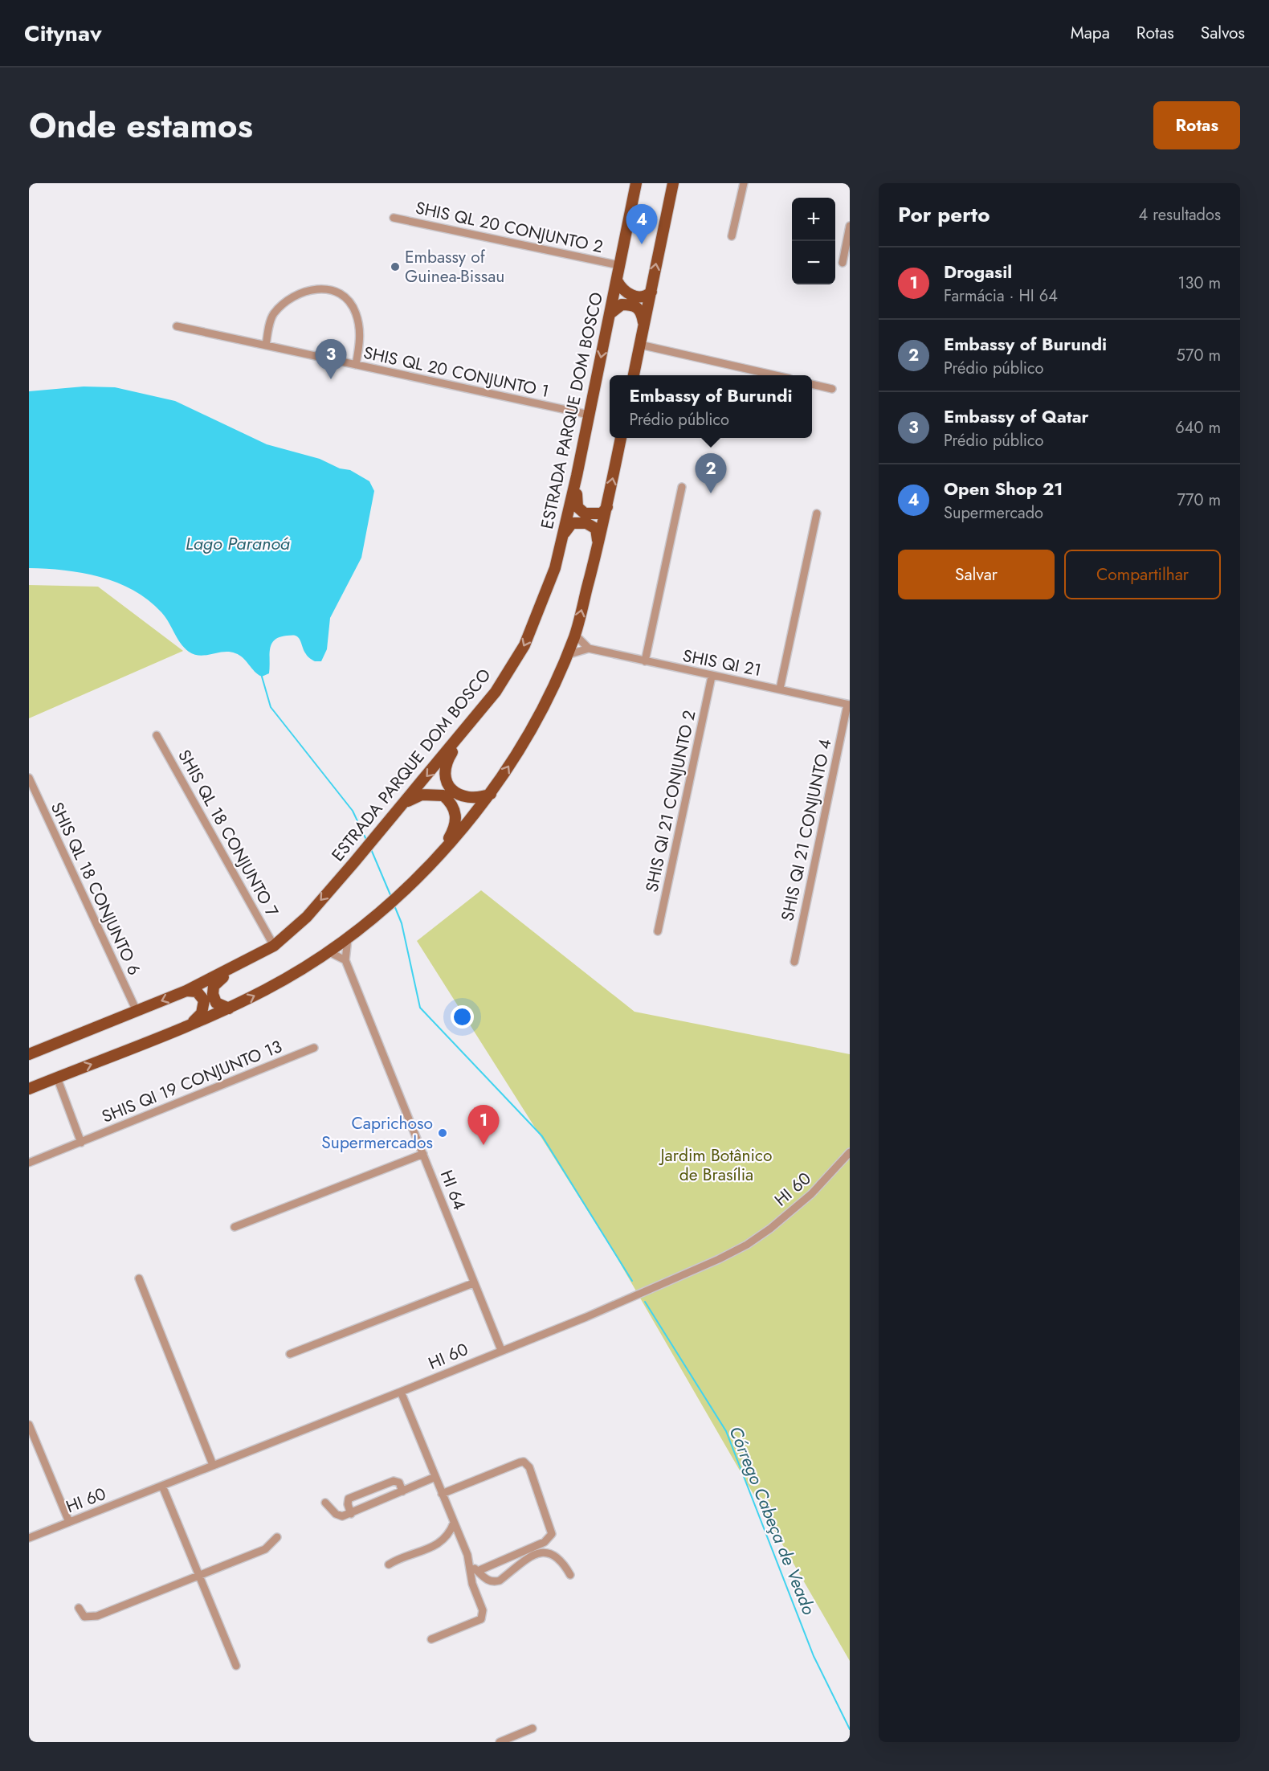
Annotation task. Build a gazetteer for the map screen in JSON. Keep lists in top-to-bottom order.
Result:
{
  "streets": {
    "main road": ["ESTRADA PARQUE DOM BOSCO"],
    "street": [
      "SHIS QL 20 CONJUNTO 2",
      "SHIS QL 20 CONJUNTO 1",
      "SHIS QI 21",
      "SHIS QI 21 CONJUNTO 2",
      "SHIS QI 21 CONJUNTO 4",
      "SHIS QL 18 CONJUNTO 7",
      "SHIS QL 18 CONJUNTO 6",
      "SHIS QI 19 CONJUNTO 13",
      "HI 60",
      "HI 64"
    ]
  },
  "crossings": [
    ["SHIS QL 20 CONJUNTO 2", "ESTRADA PARQUE DOM BOSCO"],
    ["SHIS QL 20 CONJUNTO 1", "ESTRADA PARQUE DOM BOSCO"],
    ["ESTRADA PARQUE DOM BOSCO", "SHIS QL 18 CONJUNTO 7"],
    ["ESTRADA PARQUE DOM BOSCO", "SHIS QL 18 CONJUNTO 6"],
    ["SHIS QI 21", "SHIS QI 21 CONJUNTO 2"],
    ["SHIS QI 21", "SHIS QI 21 CONJUNTO 4"],
    ["HI 60", "HI 64"]
  ],
  "water": ["Lago Paranoá", "Córrego Cabeça de Veado"],
  "parks": ["Jardim Botânico de Brasília"],
  "places": ["Embassy of Guinea-Bissau", "Caprichoso Supermercados"],
  "page": {
    "header": "Citynav",
    "nav": ["Mapa", "Rotas", "Salvos"],
    "title": "Onde estamos",
    "buttons": [
      "Rotas",
      ["Salvar", "Compartilhar"]
    ],
    "heading": ["Por perto", "4 resultados"],
    "map_buttons": ["+", "−"],
    "pins": [
      "4",
      "3",
      "2",
      "1"
    ],
    "list": [
      {
        "mark": "1",
        "name": "Drogasil",
        "note": "Farmácia · HI 64",
        "value": "130 m"
      },
      {
        "mark": "2",
        "name": "Embassy of Burundi",
        "note": "Prédio público",
        "value": "570 m"
      },
      {
        "mark": "3",
        "name": "Embassy of Qatar",
        "note": "Prédio público",
        "value": "640 m"
      },
      {
        "mark": "4",
        "name": "Open Shop 21",
        "note": "Supermercado",
        "value": "770 m"
      }
    ],
    "popup": ["Embassy of Burundi", "Prédio público"]
  }
}
